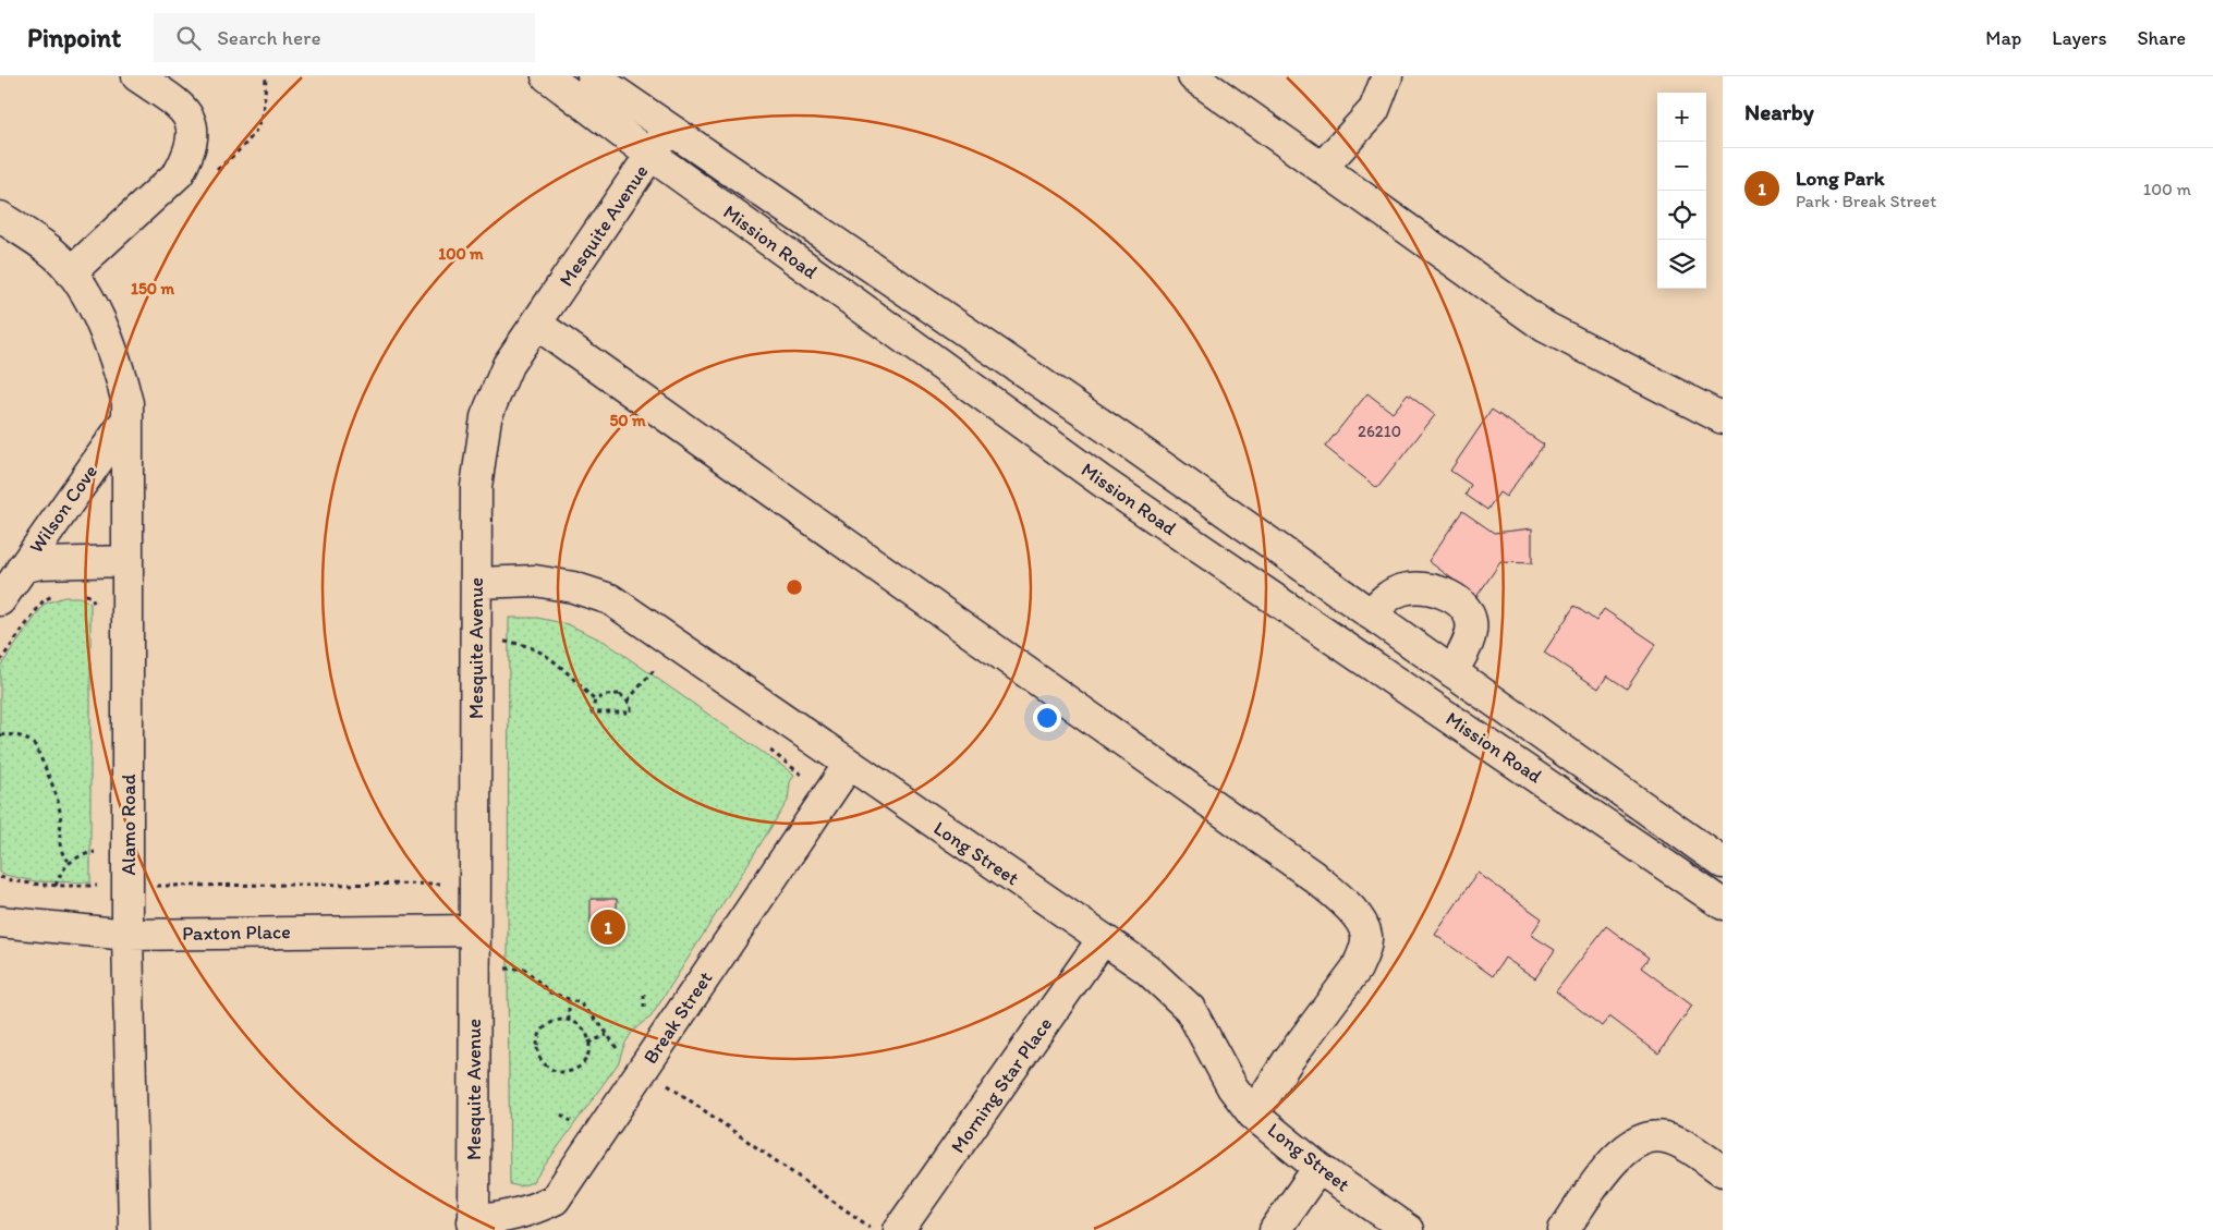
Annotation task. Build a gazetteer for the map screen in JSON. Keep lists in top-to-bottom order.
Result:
{
  "streets": {
    "street": [
      "Mesquite Avenue",
      "Mission Road",
      "Wilson Cove",
      "Alamo Road",
      "Long Street",
      "Paxton Place",
      "Break Street",
      "Morning Star Place"
    ]
  },
  "crossings": [
    ["Mesquite Avenue", "Mission Road"],
    ["Mesquite Avenue", "Long Street"],
    ["Mesquite Avenue", "Paxton Place"],
    ["Mesquite Avenue", "Break Street"],
    ["Wilson Cove", "Alamo Road"],
    ["Alamo Road", "Paxton Place"],
    ["Long Street", "Break Street"],
    ["Long Street", "Morning Star Place"]
  ],
  "house_numbers": ["26210"],
  "page": {
    "header": "Pinpoint",
    "search": "Search here",
    "nav": ["Map", "Layers", "Share"],
    "heading": "Nearby",
    "map_buttons": ["+", "−"],
    "list": [
      {
        "mark": "1",
        "name": "Long Park",
        "note": "Park · Break Street",
        "value": "100 m"
      }
    ],
    "pins": "1"
  },
  "rings": ["100 m", "150 m", "50 m"]
}
